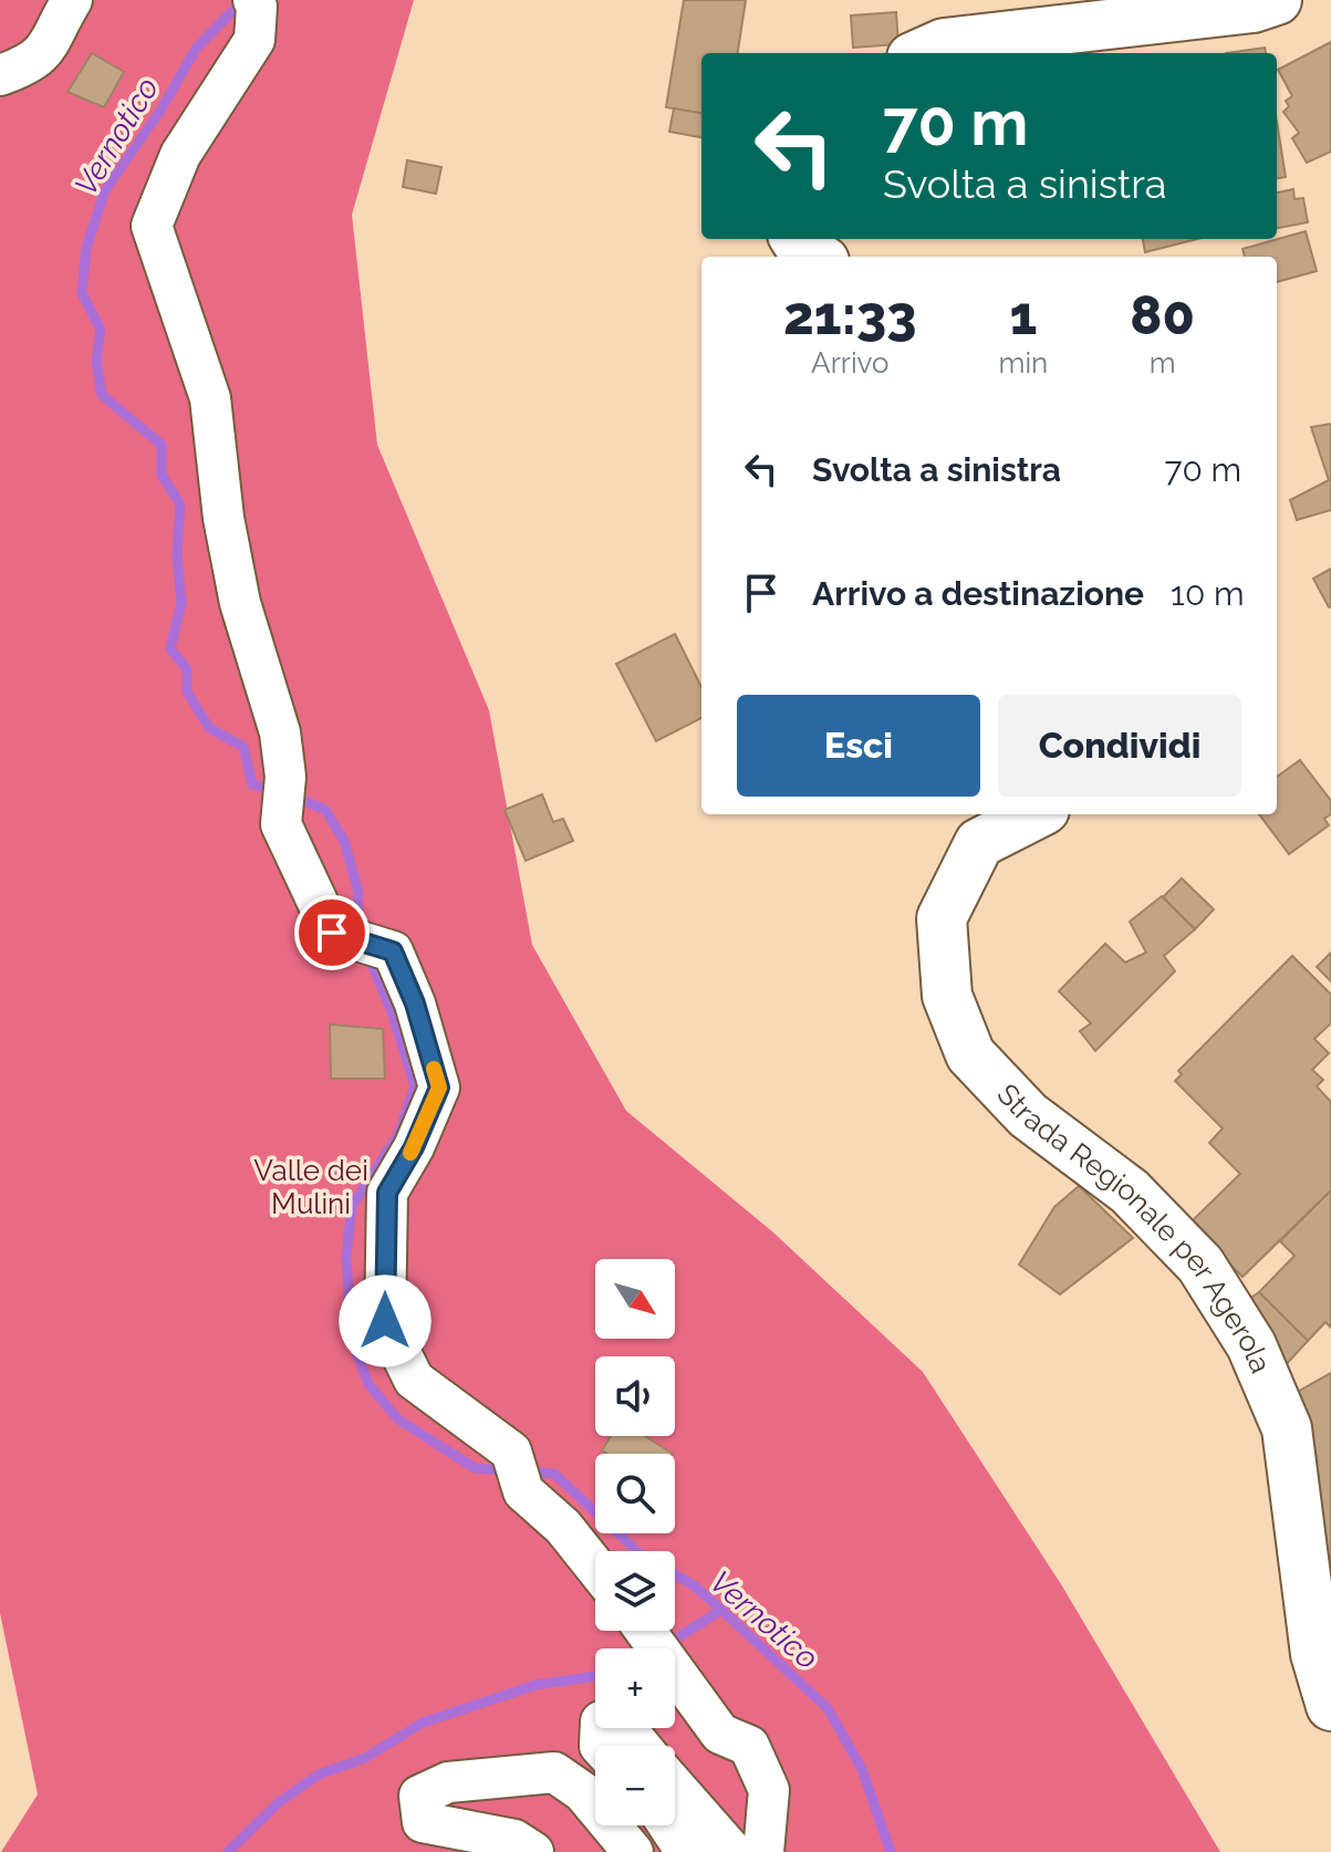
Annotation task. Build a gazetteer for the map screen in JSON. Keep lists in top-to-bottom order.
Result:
{
  "streets": {
    "main road": ["Strada Regionale per Agerola"]
  },
  "water": ["Vernotico"],
  "parks": ["Valle dei Mulini"],
  "north": "bottom right",
  "page": {
    "turn": ["70 m", "Svolta a sinistra"],
    "eta": [
      "21:33",
      "Arrivo",
      "1",
      "min",
      "80",
      "m"
    ],
    "list": [
      {
        "name": "Svolta a sinistra",
        "value": "70 m"
      },
      {
        "name": "Arrivo a destinazione",
        "value": "10 m"
      }
    ],
    "buttons": ["Esci", "Condividi"],
    "map_buttons": ["+", "−"]
  }
}
